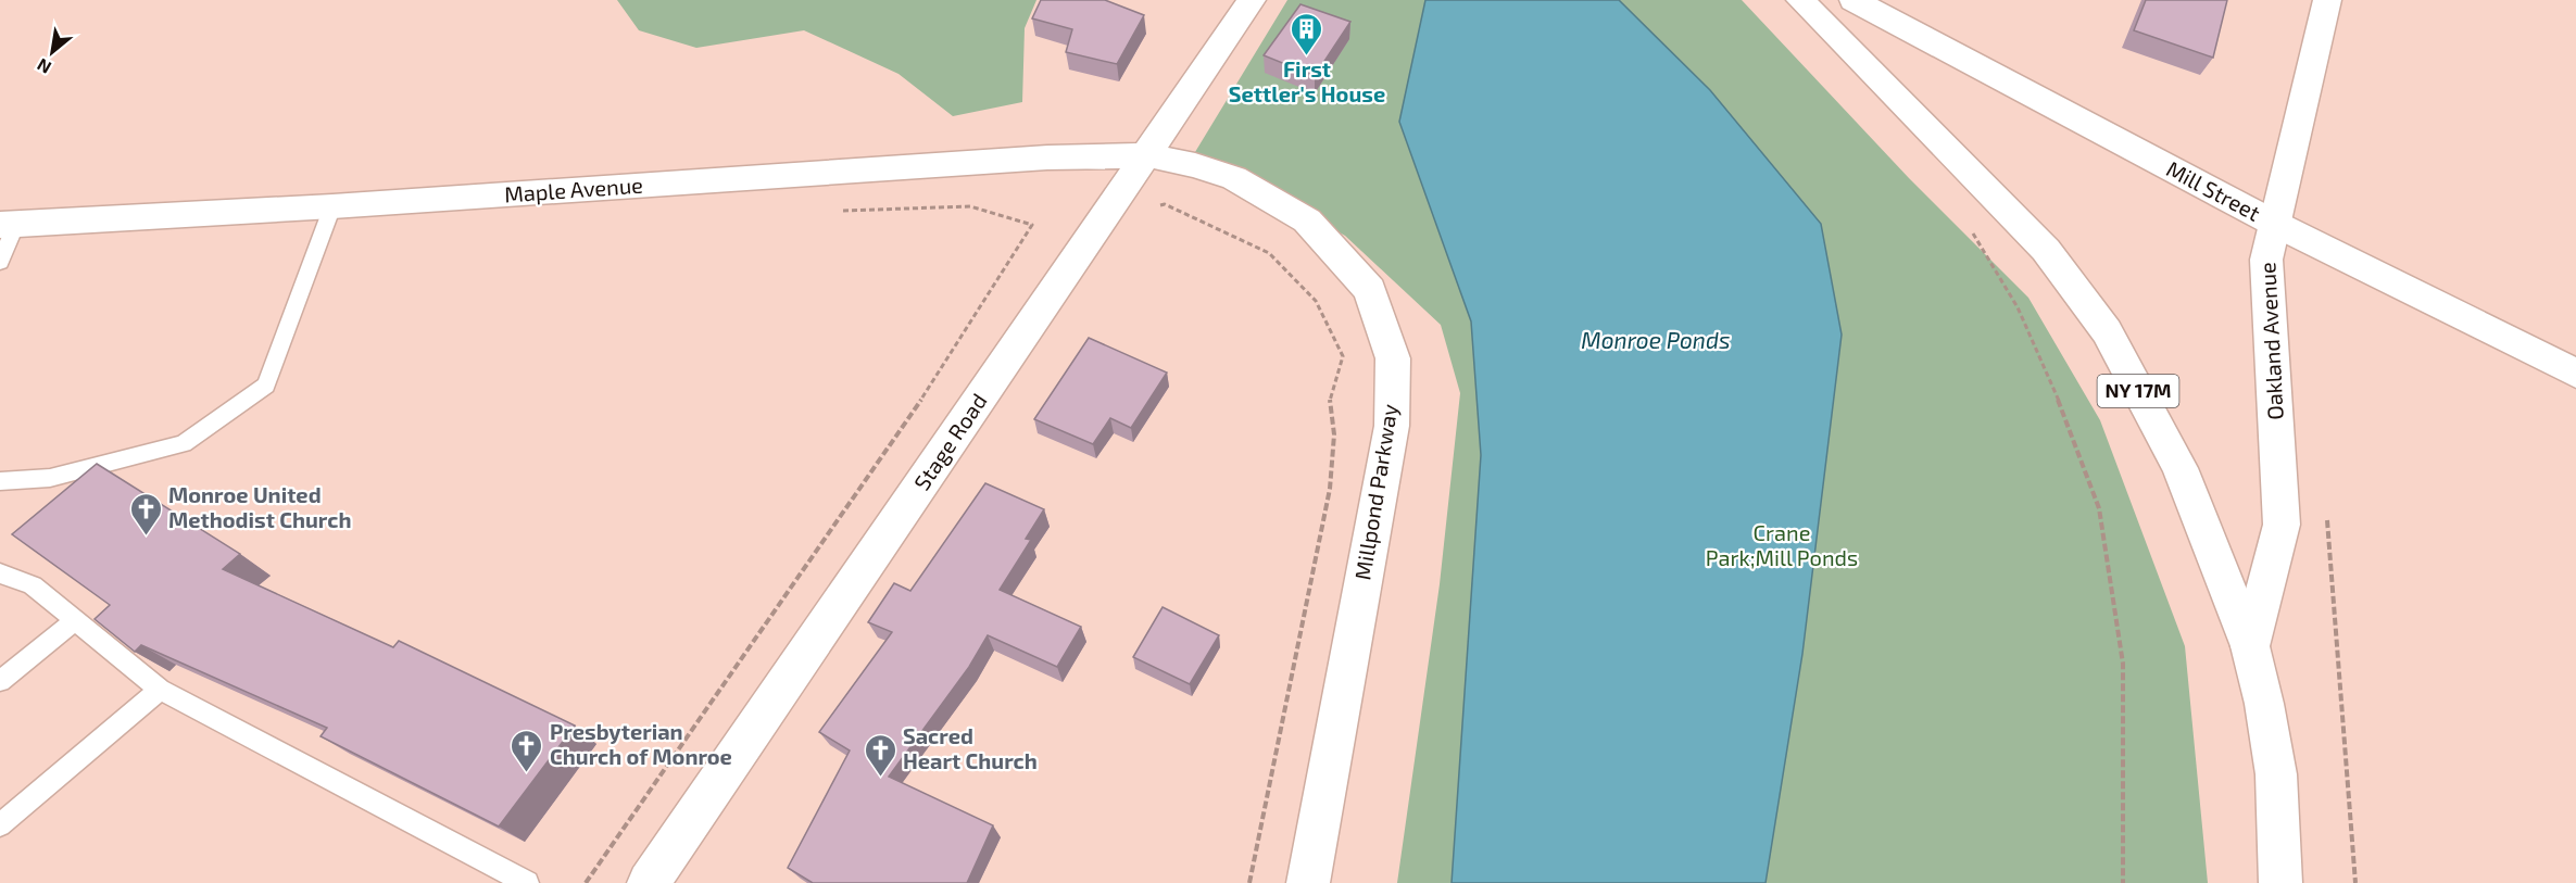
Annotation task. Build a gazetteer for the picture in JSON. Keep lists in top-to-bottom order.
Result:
{
  "streets": {
    "street": [
      "Maple Avenue",
      "Mill Street",
      "Oakland Avenue",
      "NY 17M",
      "Stage Road",
      "Millpond Parkway"
    ]
  },
  "crossings": [
    ["Maple Avenue", "Stage Road"],
    ["Maple Avenue", "Millpond Parkway"],
    ["Mill Street", "Oakland Avenue"],
    ["Oakland Avenue", "NY 17M"],
    ["Stage Road", "Millpond Parkway"]
  ],
  "water": ["Monroe Ponds"],
  "parks": ["Crane Park;Mill Ponds"],
  "places": {
    "building": ["First Settler's House"],
    "church": ["Monroe United Methodist Church", "Presbyterian Church of Monroe", "Sacred Heart Church"]
  },
  "north": "bottom left"
}
